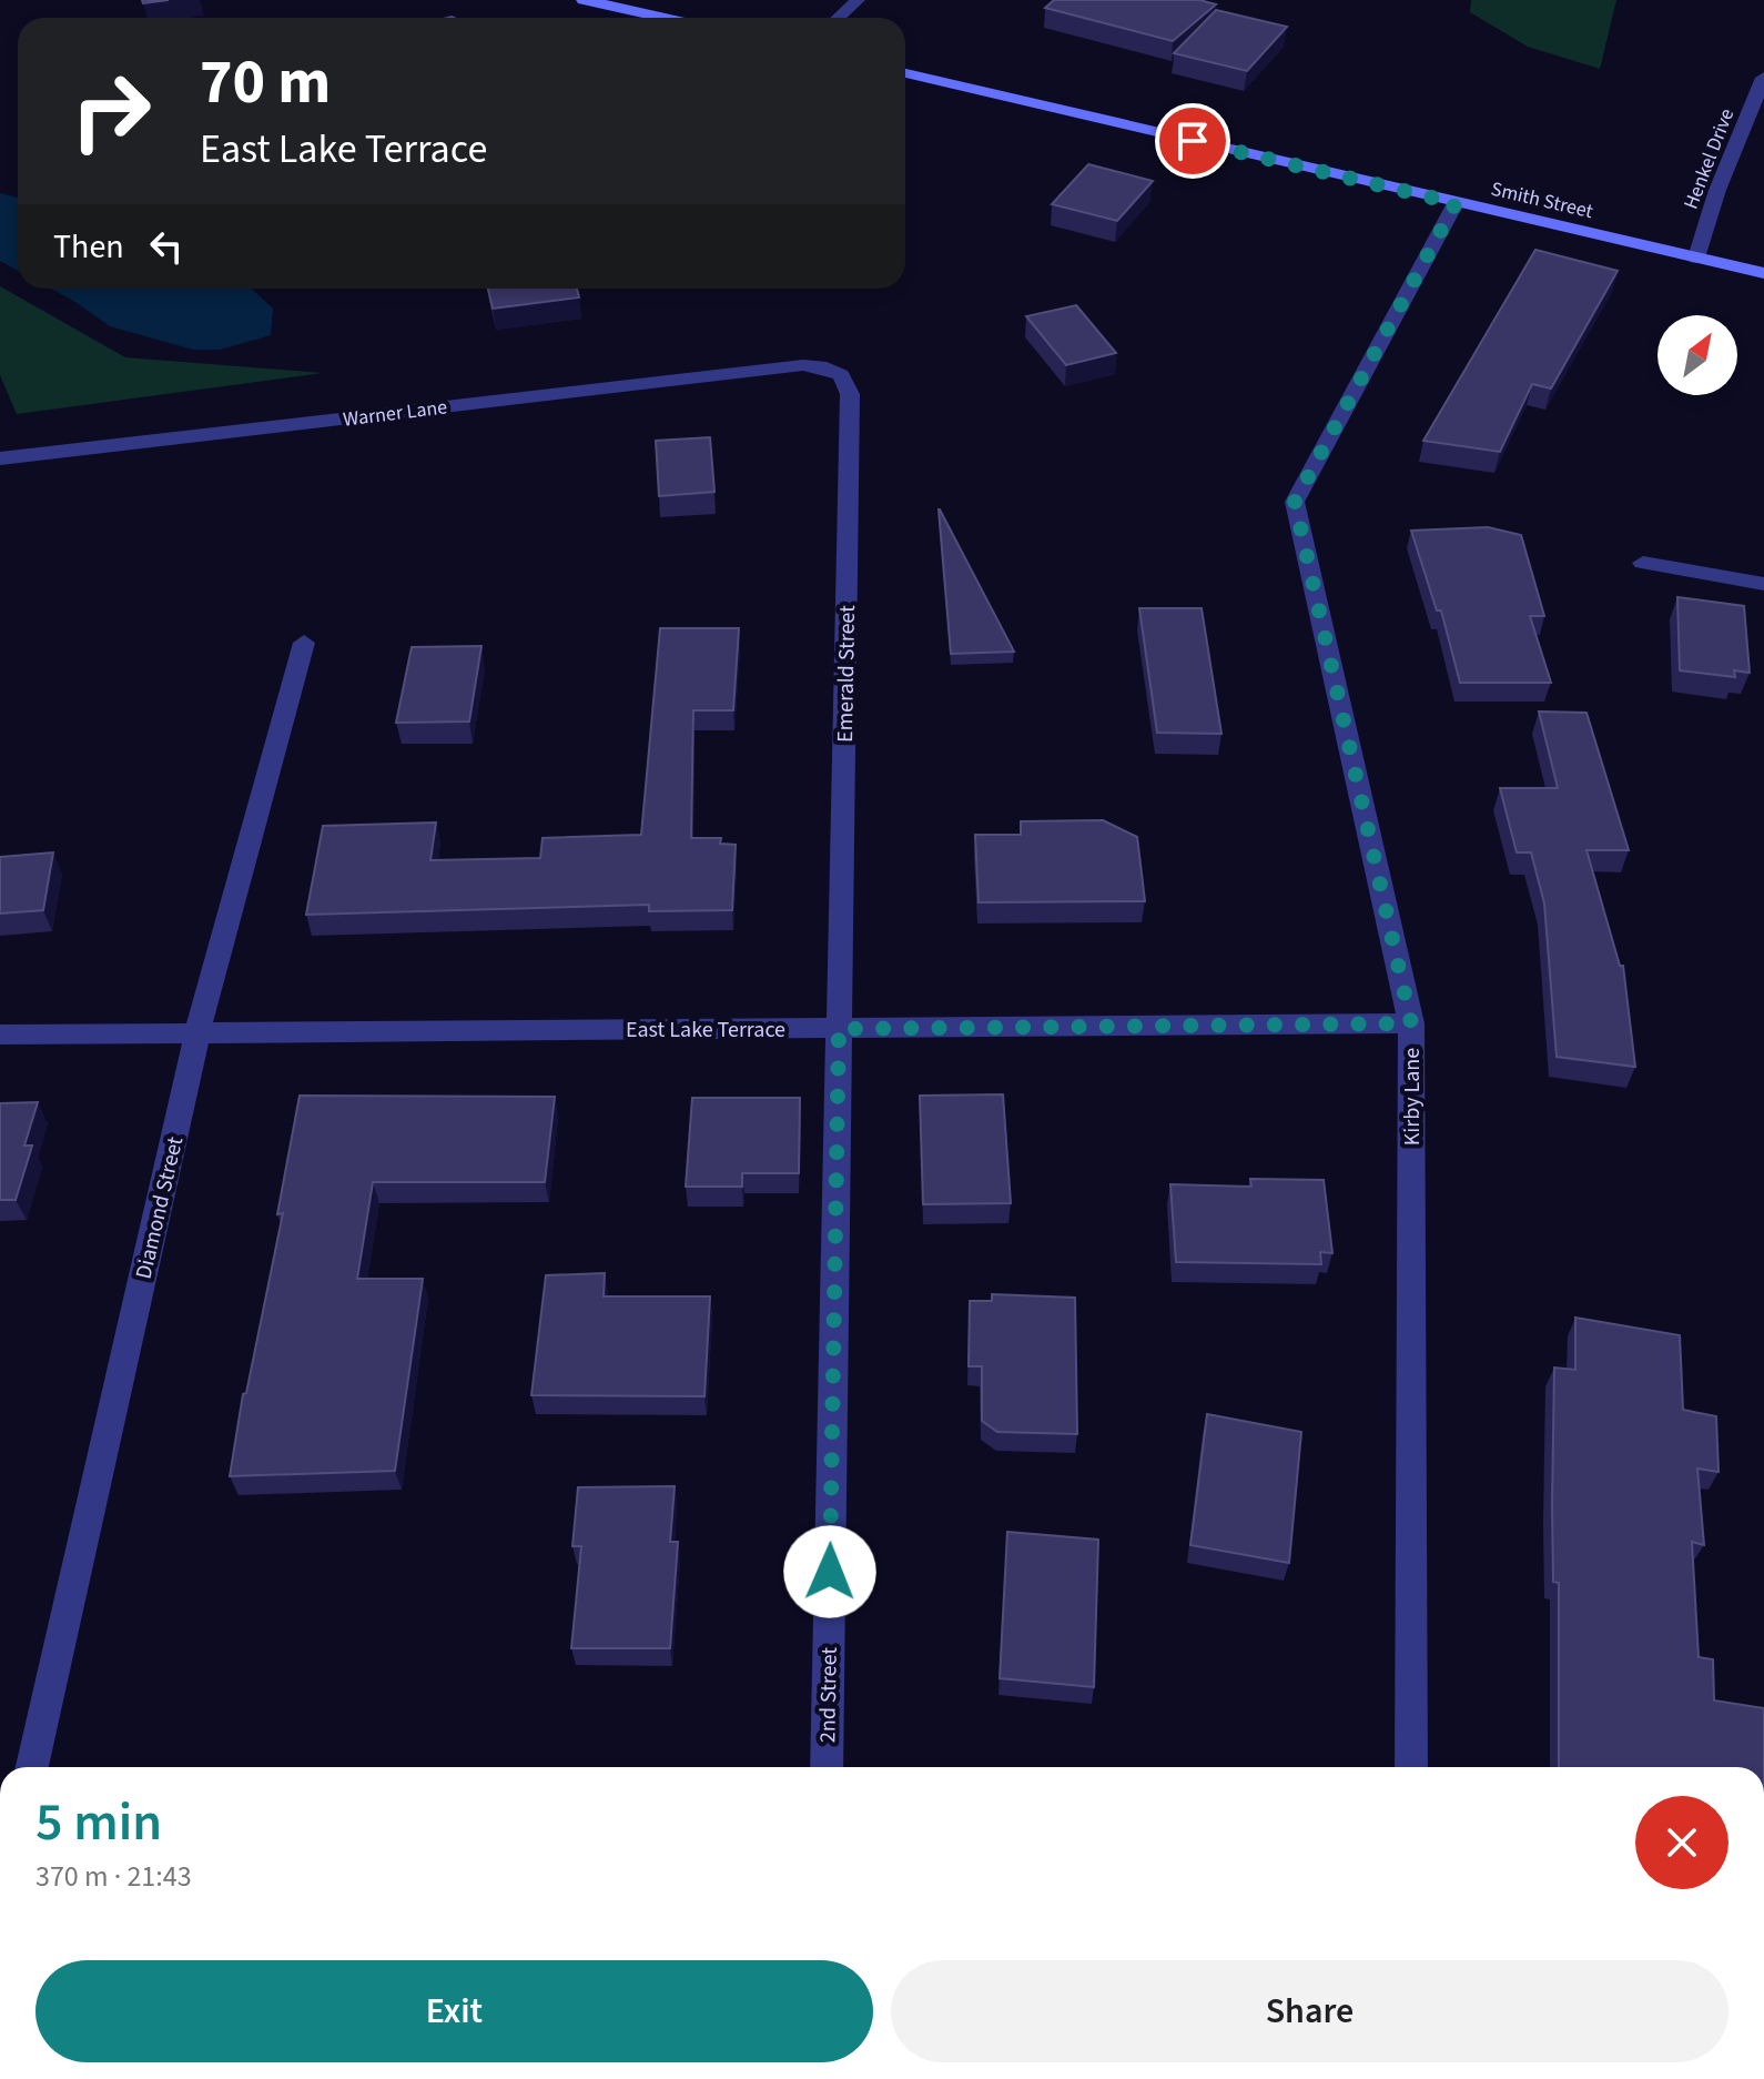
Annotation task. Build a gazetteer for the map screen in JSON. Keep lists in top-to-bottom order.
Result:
{
  "streets": {
    "street": [
      "Henkel Drive",
      "Smith Street",
      "Warner Lane",
      "Emerald Street",
      "East Lake Terrace",
      "Kirby Lane",
      "Diamond Street",
      "2nd Street"
    ]
  },
  "crossings": [
    ["Henkel Drive", "Smith Street"],
    ["Smith Street", "Kirby Lane"],
    ["Warner Lane", "Emerald Street"],
    ["Emerald Street", "East Lake Terrace"],
    ["Emerald Street", "2nd Street"],
    ["East Lake Terrace", "Kirby Lane"],
    ["East Lake Terrace", "Diamond Street"],
    ["East Lake Terrace", "2nd Street"]
  ],
  "north": "top right",
  "page": {
    "turn": ["70 m", "East Lake Terrace"],
    "then": "Then",
    "heading": ["5 min", "370 m · 21:43"],
    "buttons": ["Exit", "Share"]
  }
}
